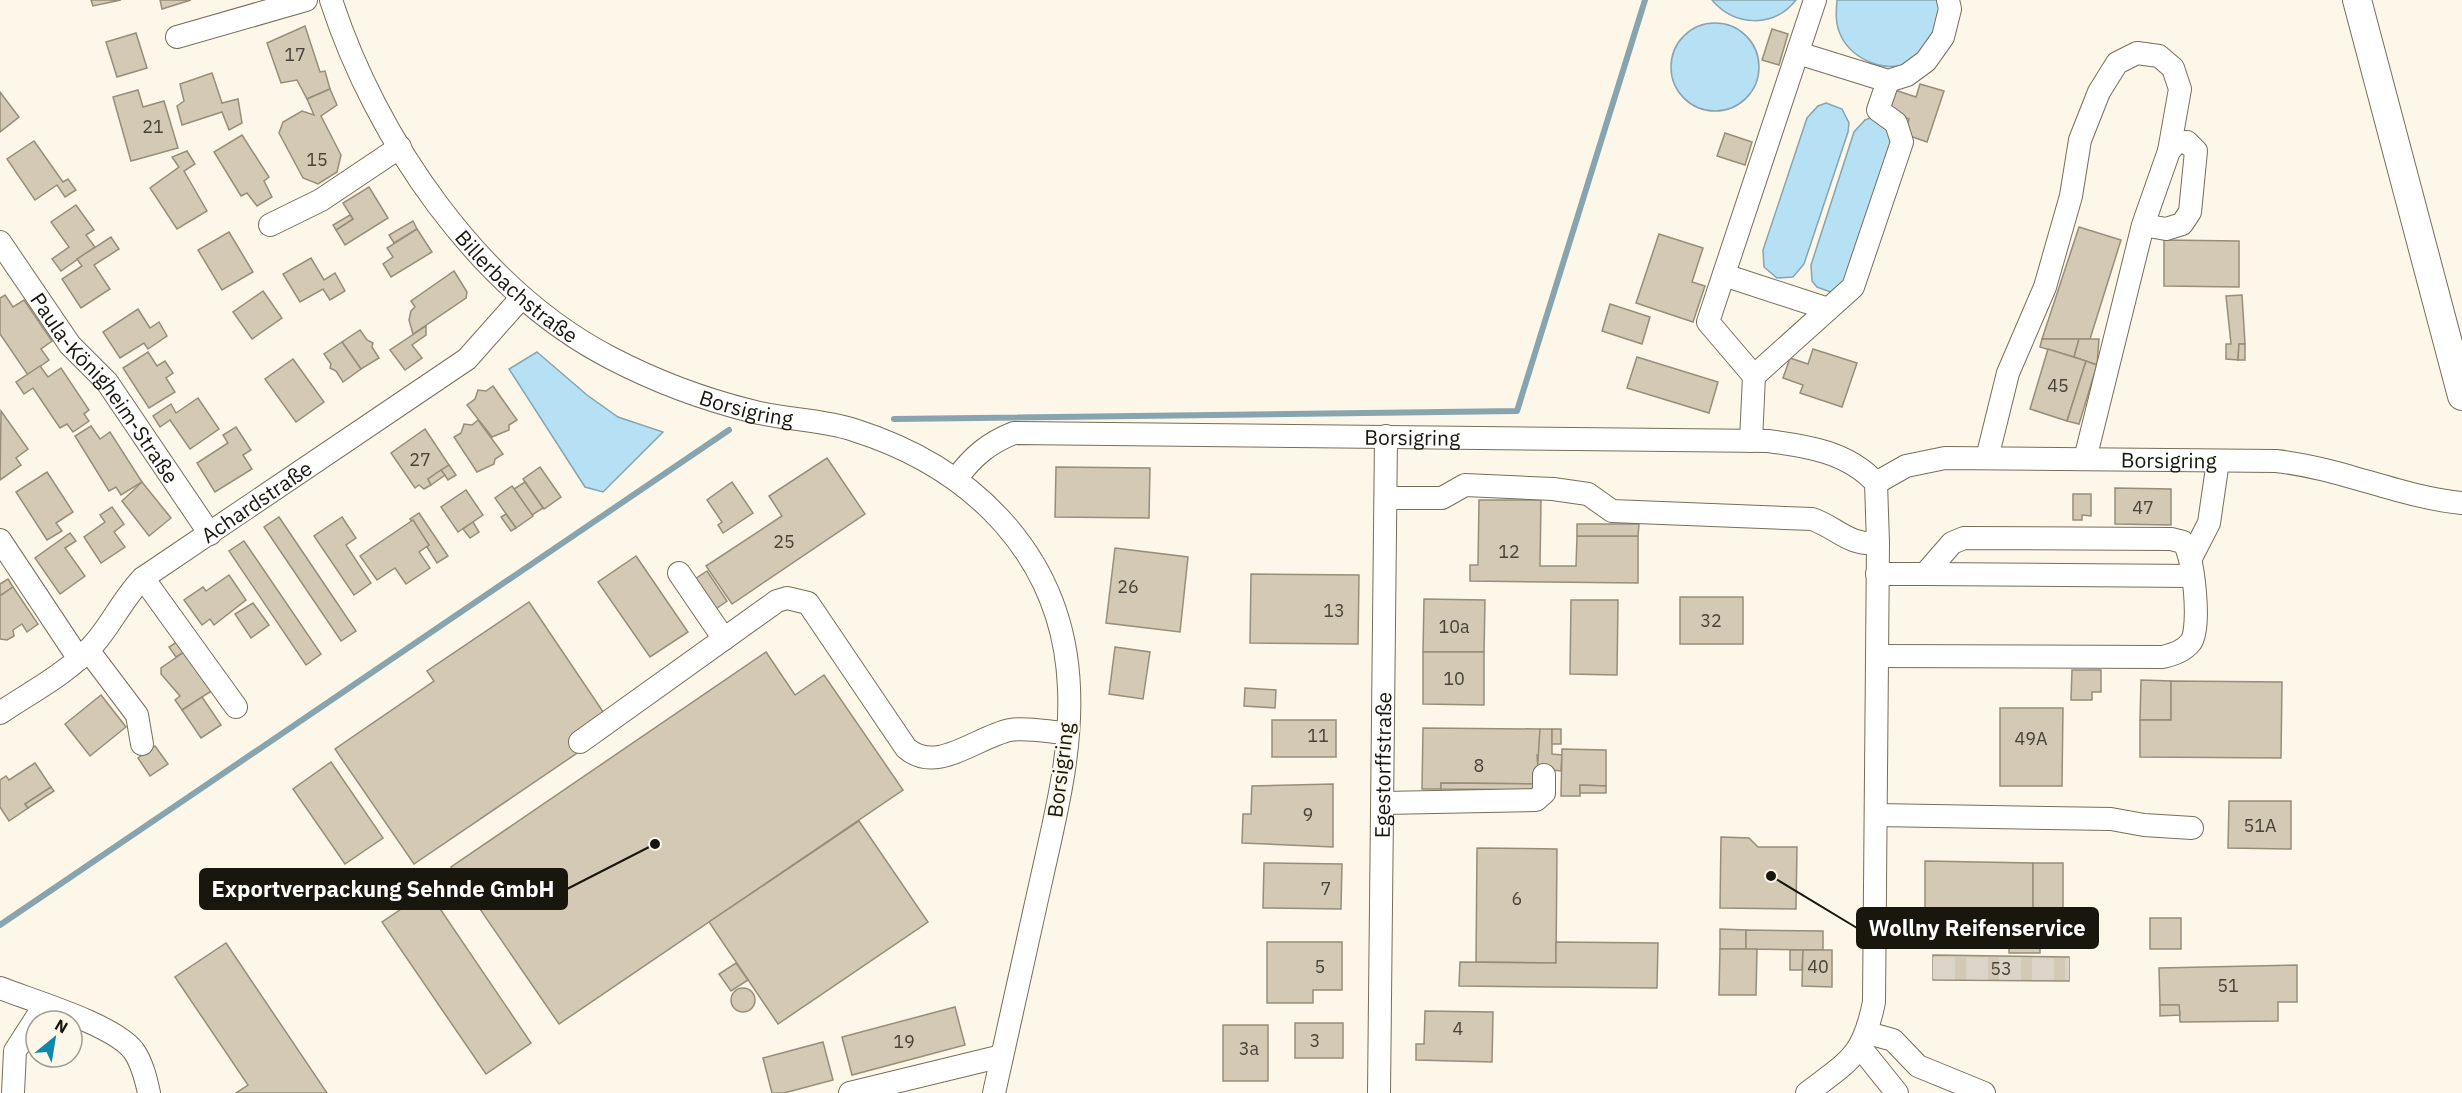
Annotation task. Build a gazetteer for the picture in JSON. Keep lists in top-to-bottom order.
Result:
{
  "streets": {
    "street": [
      "Billerbachstraße",
      "Paula-Königheim-Straße",
      "Borsigring",
      "Achardstraße",
      "Egestorffstraße"
    ]
  },
  "crossings": [
    ["Billerbachstraße", "Borsigring"],
    ["Billerbachstraße", "Achardstraße"],
    ["Paula-Königheim-Straße", "Achardstraße"],
    ["Borsigring", "Egestorffstraße"]
  ],
  "places": ["Exportverpackung Sehnde GmbH", "Wollny Reifenservice"],
  "house_numbers": [
    "17",
    "21",
    "15",
    "45",
    "27",
    "47",
    "25",
    "12",
    "26",
    "13",
    "32",
    "10a",
    "10",
    "11",
    "49A",
    "8",
    "9",
    "51A",
    "7",
    "6",
    "5",
    "40",
    "53",
    "51",
    "4",
    "3",
    "19",
    "3a"
  ],
  "north": "top right"
}
